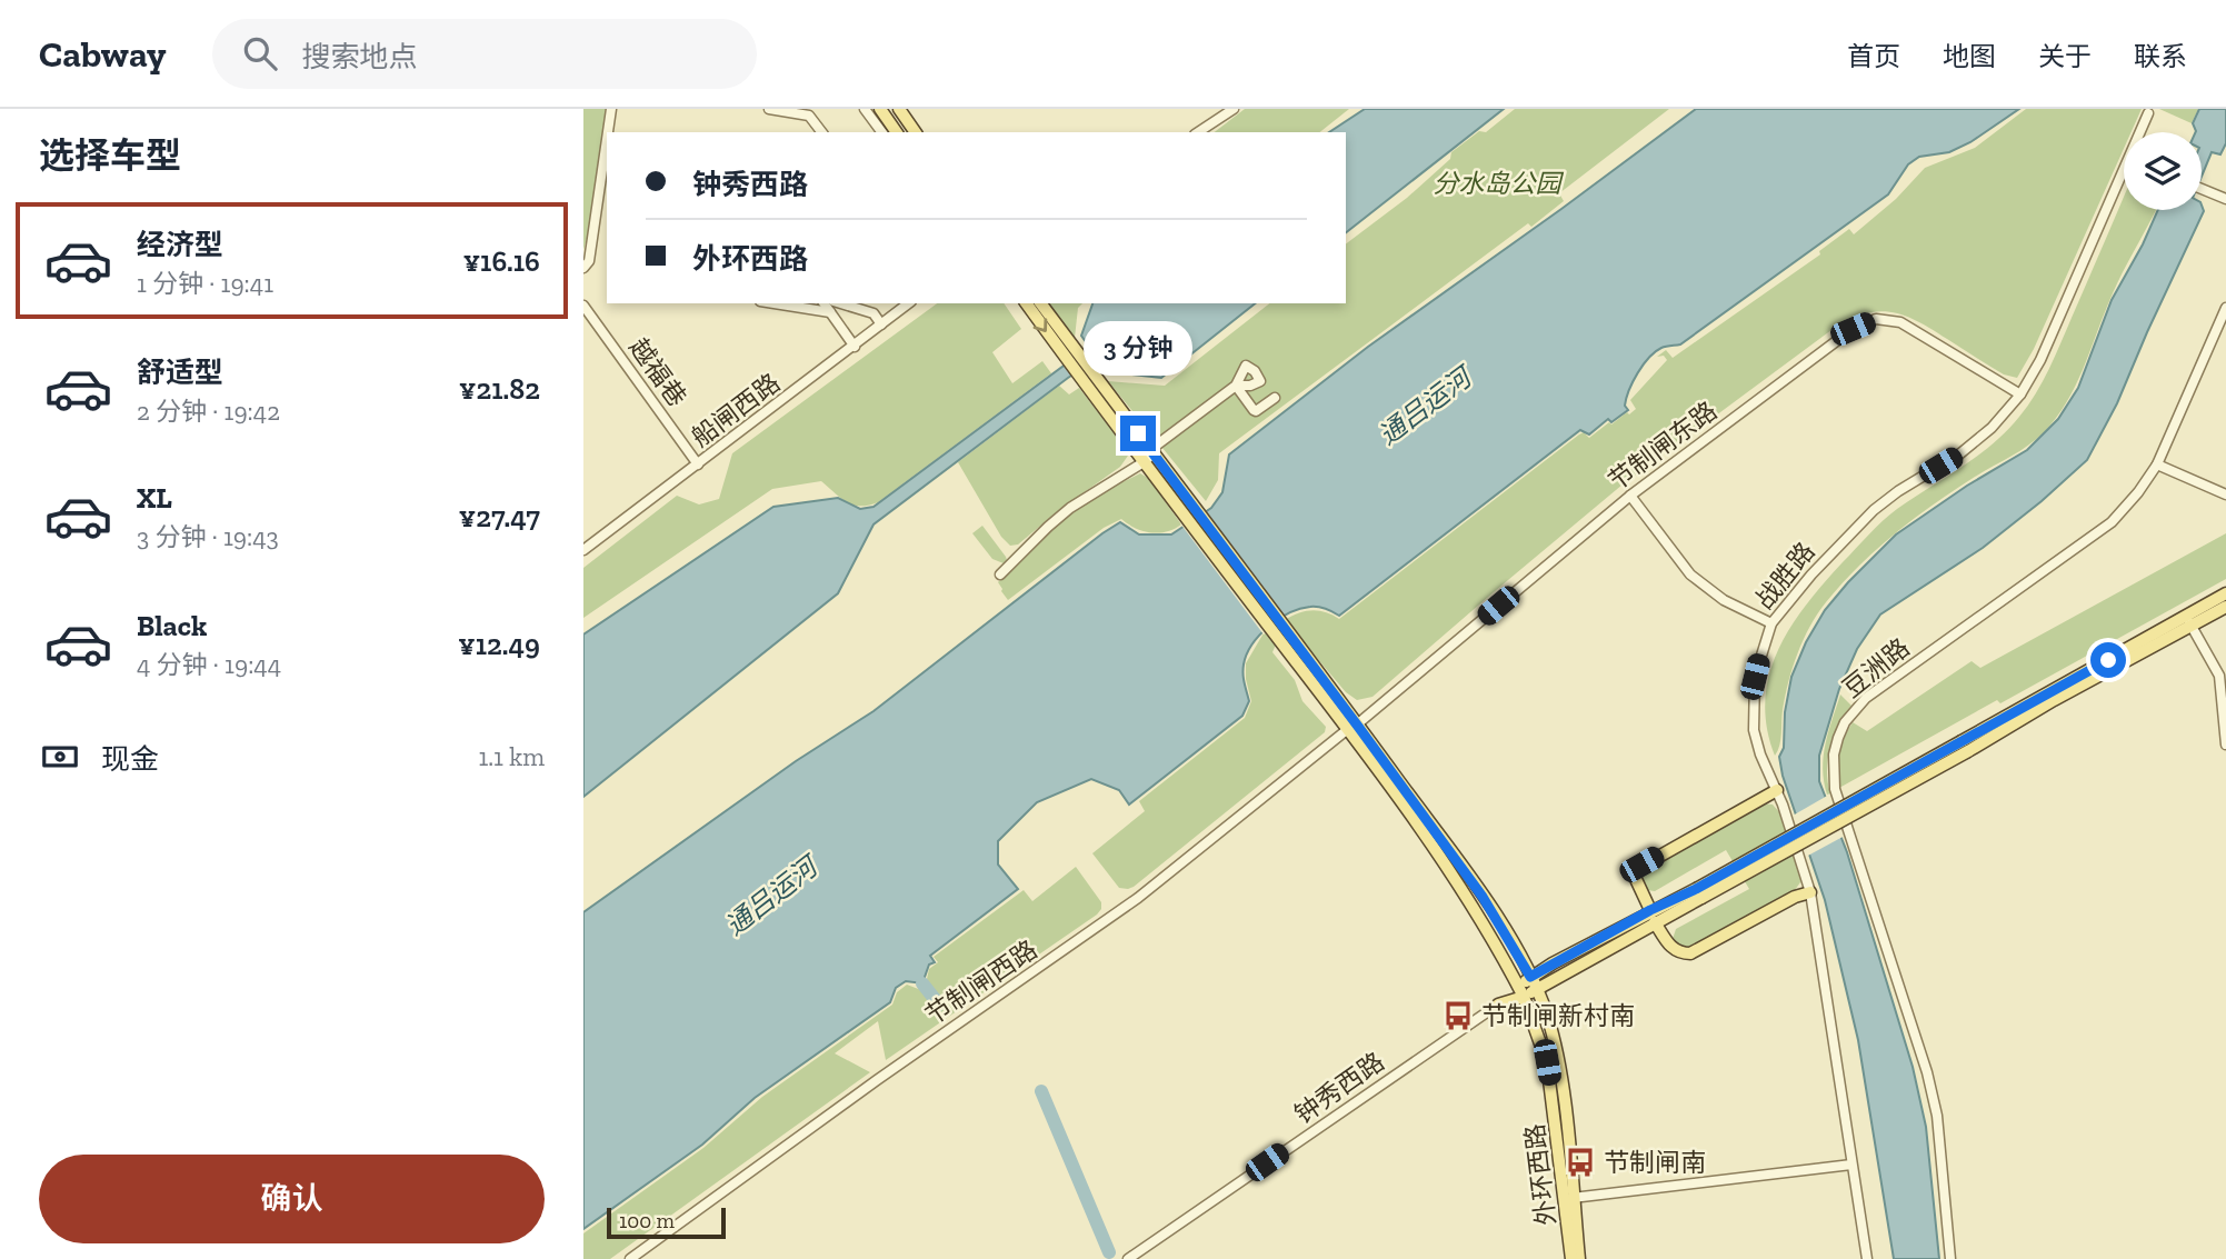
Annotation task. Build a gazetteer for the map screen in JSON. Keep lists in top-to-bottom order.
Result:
{
  "streets": {
    "main road": ["外环西路"],
    "street": [
      "越福巷",
      "船闸西路",
      "节制闸东路",
      "战胜路",
      "豆洲路",
      "节制闸西路",
      "钟秀西路"
    ]
  },
  "crossings": [
    ["越福巷", "船闸西路"],
    ["节制闸东路", "战胜路"],
    ["节制闸东路", "节制闸西路"],
    ["节制闸东路", "外环西路"],
    ["节制闸西路", "外环西路"]
  ],
  "water": ["通吕运河"],
  "parks": ["分水岛公园"],
  "places": {
    "bus stop": ["节制闸新村南", "节制闸南"]
  },
  "scale_bar": "100 m",
  "page": {
    "header": "Cabway",
    "search": "搜索地点",
    "nav": [
      "首页",
      "地图",
      "关于",
      "联系"
    ],
    "heading": "选择车型",
    "banner": ["钟秀西路", "外环西路"],
    "list": [
      {
        "name": "经济型",
        "note": "1 分钟 · 19:41",
        "value": "¥16.16"
      },
      {
        "name": "舒适型",
        "note": "2 分钟 · 19:42",
        "value": "¥21.82"
      },
      {
        "name": "XL",
        "note": "3 分钟 · 19:43",
        "value": "¥27.47"
      },
      {
        "name": "Black",
        "note": "4 分钟 · 19:44",
        "value": "¥12.49"
      }
    ],
    "bubble": "3 分钟",
    "pay": ["现金", "1.1 km"],
    "buttons": "确认",
    "scale": "100 m"
  }
}
